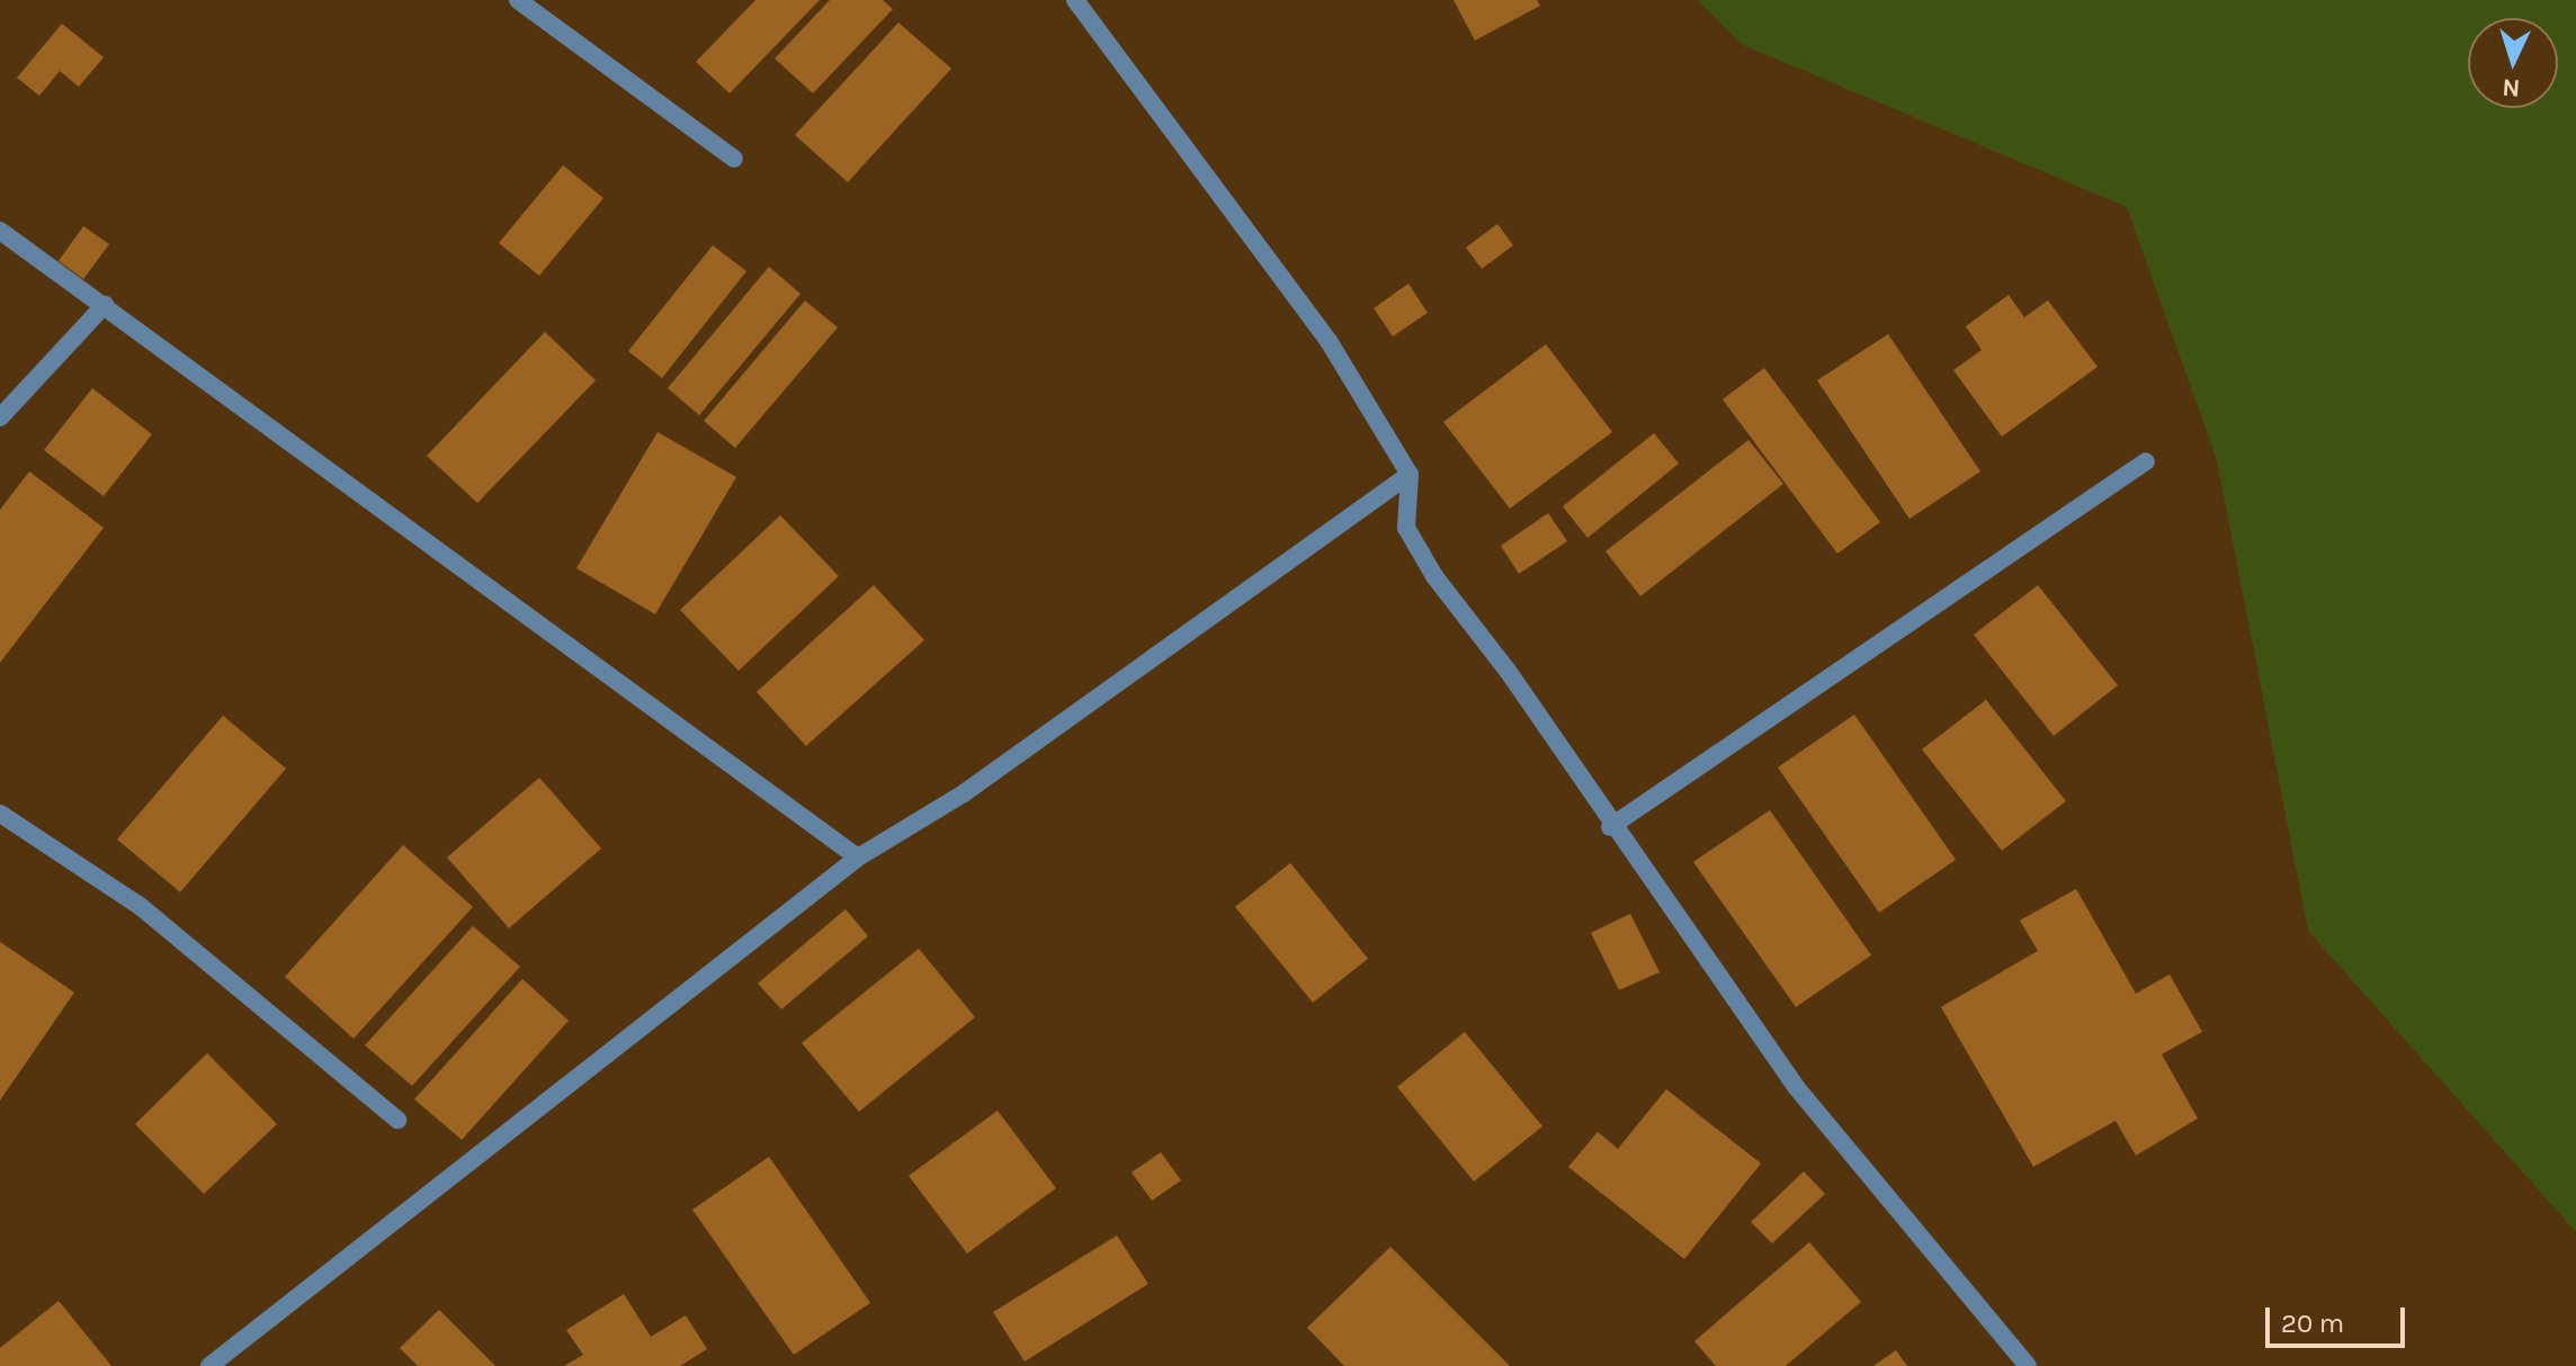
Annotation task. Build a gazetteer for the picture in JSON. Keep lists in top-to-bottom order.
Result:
{
  "scale_bar": "20 m",
  "north": "bottom"
}
